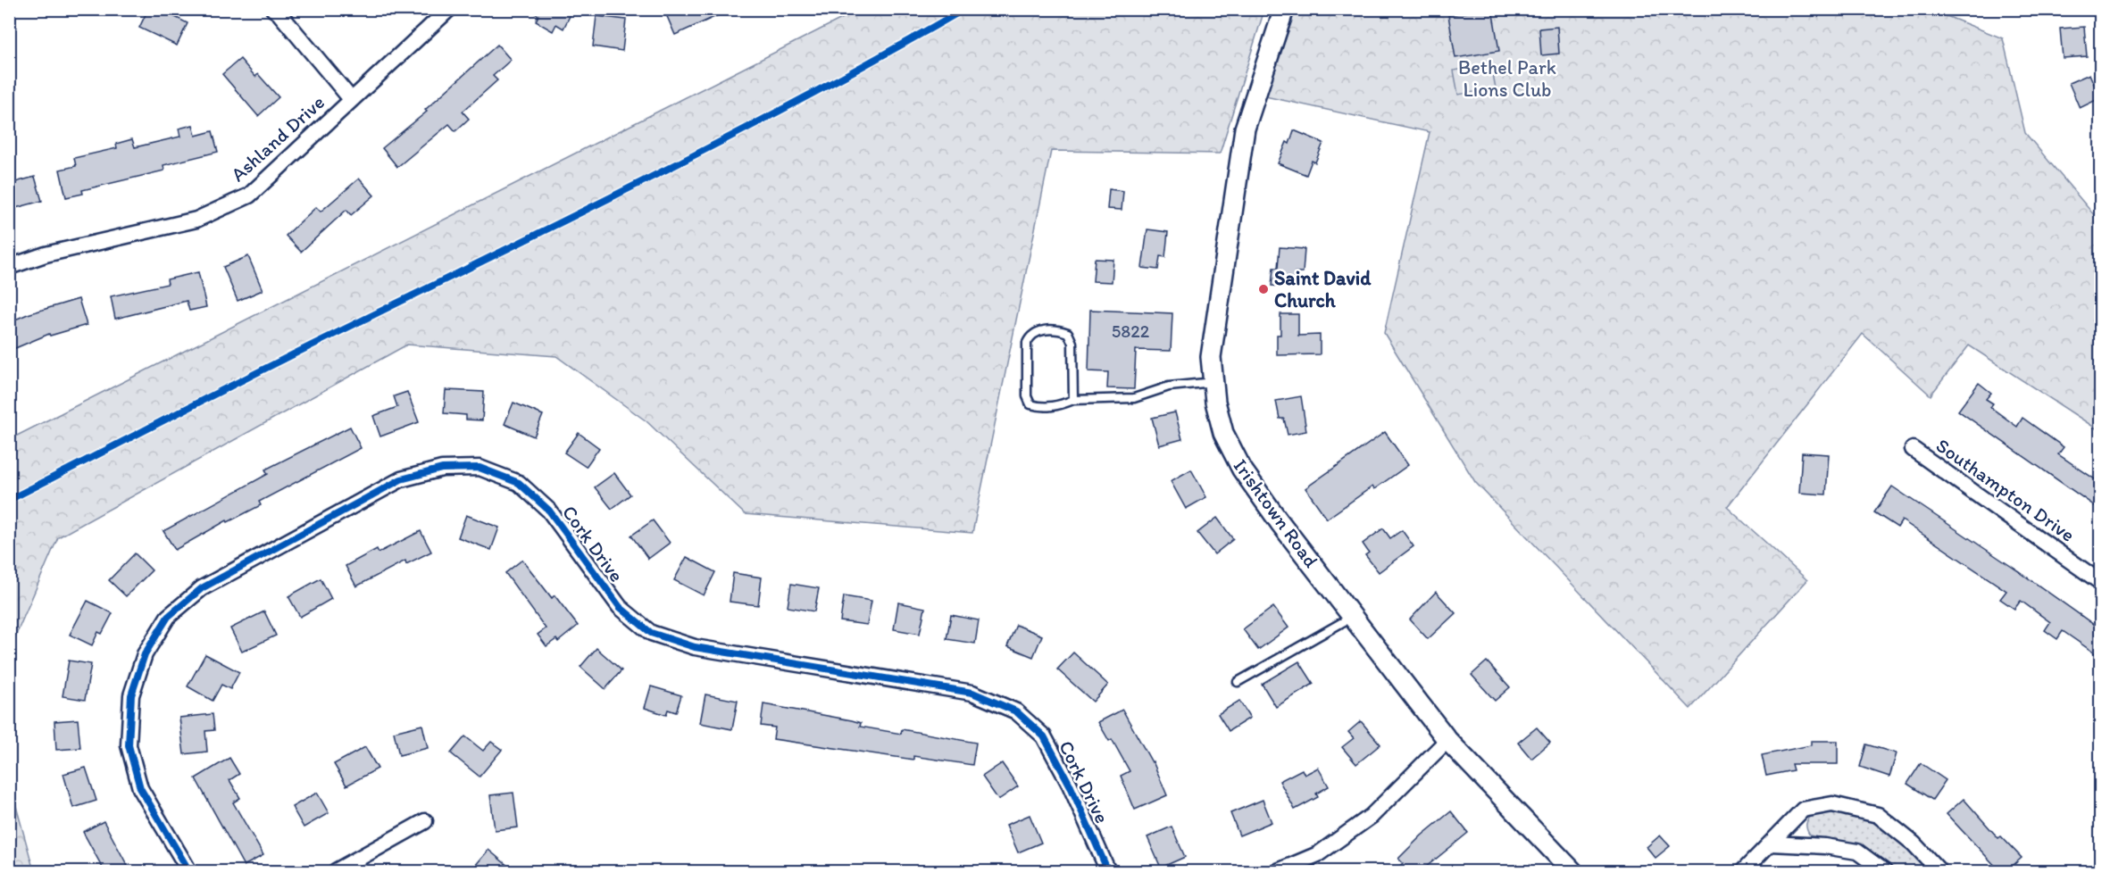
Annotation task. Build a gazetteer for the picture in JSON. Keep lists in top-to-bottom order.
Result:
{
  "streets": {
    "street": [
      "Ashland Drive",
      "Southampton Drive",
      "Irishtown Road",
      "Cork Drive"
    ]
  },
  "parks": ["Bethel Park Lions Club"],
  "places": ["Saint David Church"],
  "house_numbers": ["5822"]
}
